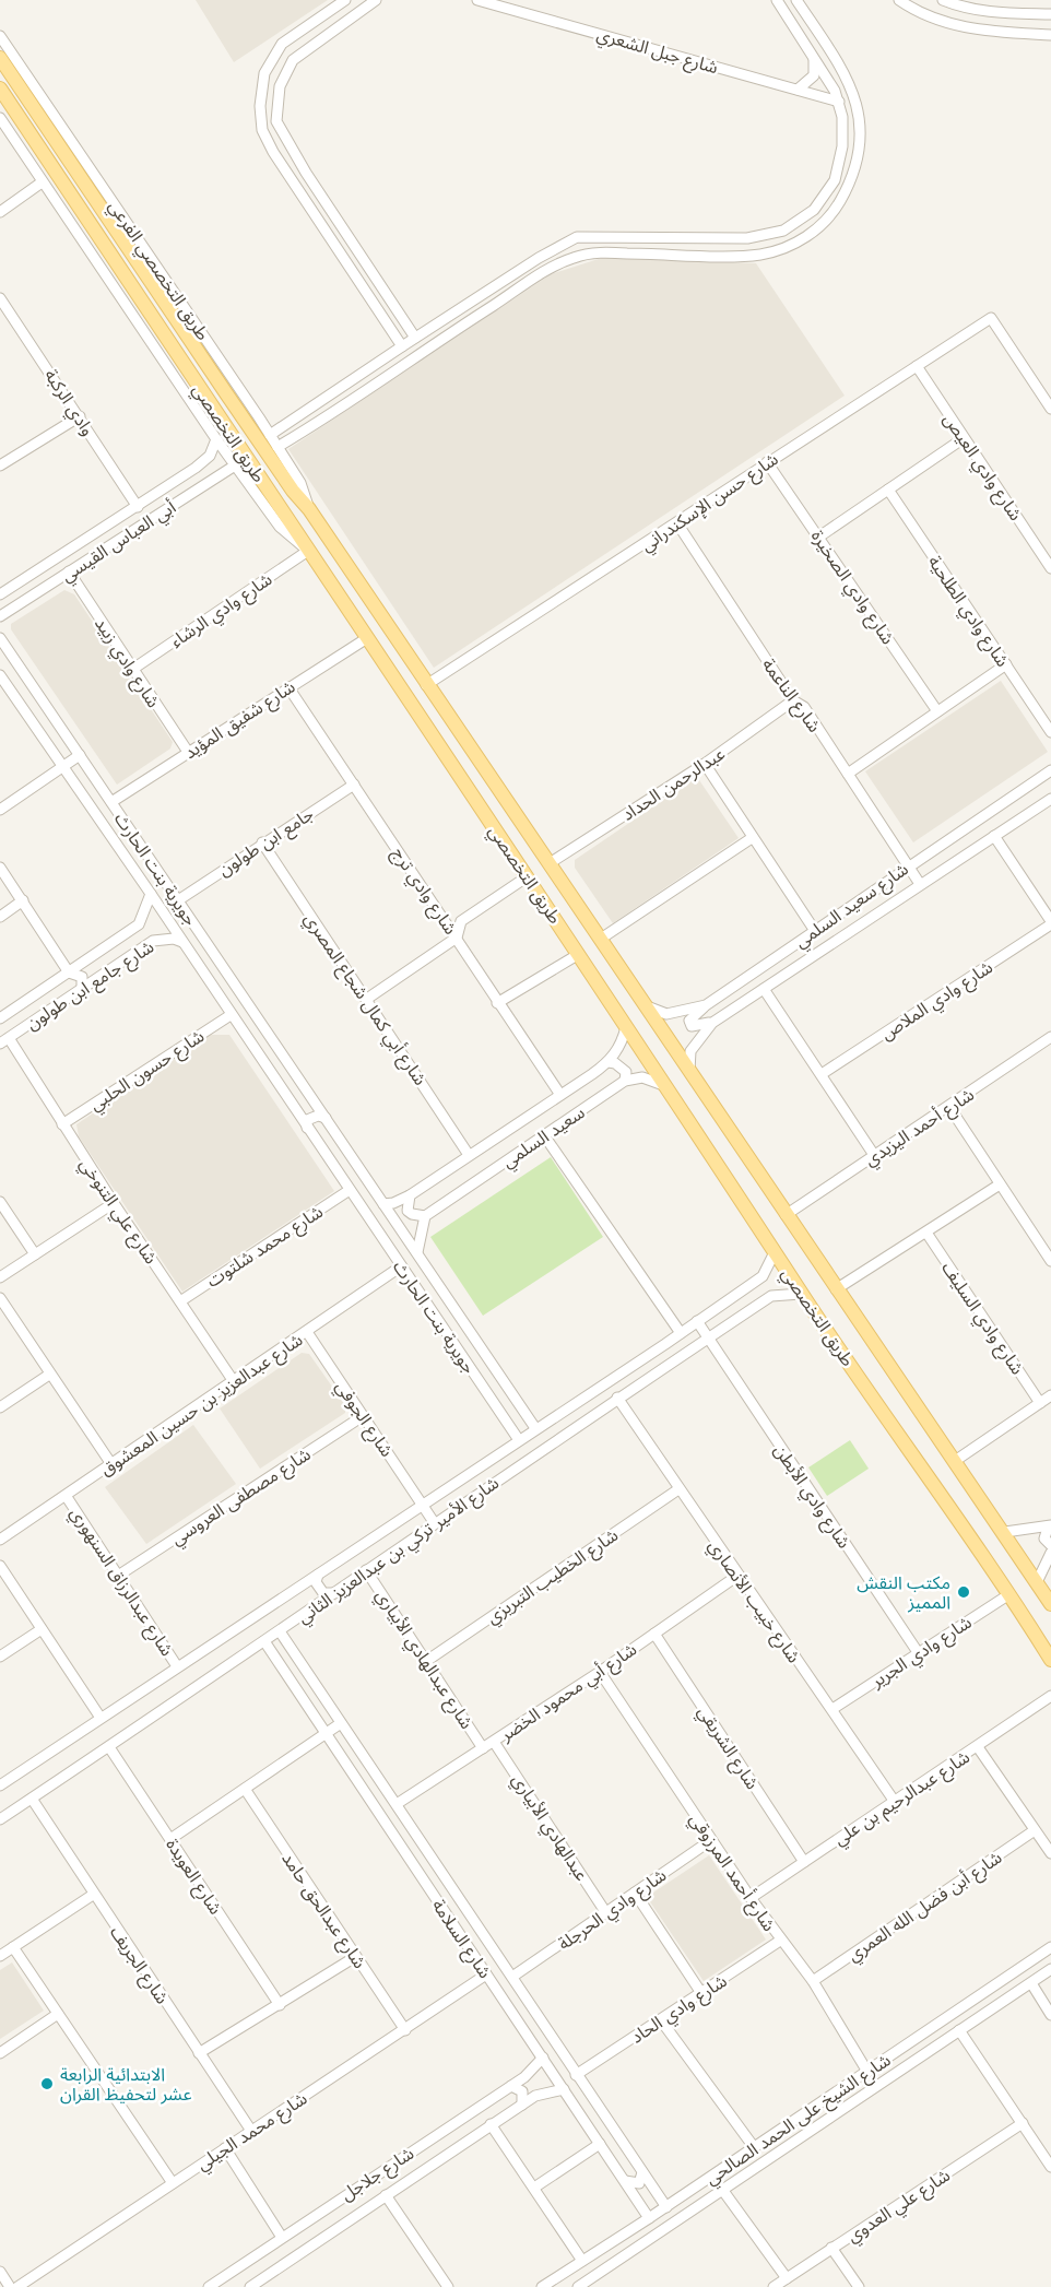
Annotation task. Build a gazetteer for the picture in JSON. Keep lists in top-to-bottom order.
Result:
{
  "streets": {
    "main road": ["طريق التخصصي"],
    "street": [
      "شارع جبل الشعري",
      "طريق التخصصي الفرعي",
      "وادي الركبة",
      "شارع وادي العيص",
      "شارع حسن الإسكندراني",
      "أبي العباس القيسي",
      "شارع وادي الصخيرة",
      "شارع وادي الرشاء",
      "شارع وادي الطلحية",
      "شارع وادي زبيد",
      "شارع الناعمة",
      "شارع شفيق المؤيد",
      "عبدالرحمن الحداد",
      "جامع ابن طولون",
      "جويرية بنت الحارث",
      "شارع وادي ترج",
      "شارع سعيد السلمي",
      "شارع جامع ابن طولون",
      "شارع أبي كمال شجاع المصري",
      "شارع وادي الملاص",
      "شارع حسون الحلبي",
      "شارع أحمد اليزيدي",
      "سعيد السلمي",
      "شارع علي التنوخي",
      "شارع محمد شلتوت",
      "شارع وادي السليف",
      "شارع عبدالعزيز بن حسين المعشوق",
      "شارع الجوفي",
      "شارع مصطفى العروسي",
      "شارع وادي الأبطن",
      "شارع الأمير تركي بن عبدالعزيز الثاني",
      "شارع الخطيب التبريزي",
      "شارع عبدالرزاق السنهوري",
      "شارع خبيب الأنصاري",
      "شارع وادي الجرير",
      "شارع عبدالهادي الأبياري",
      "شارع أبي محمود الخضر",
      "شارع الشريقي",
      "شارع عبدالرحيم بن علي",
      "عبدالهادي الأبياري",
      "شارع أحمد المرزوقي",
      "شارع العويدة",
      "شارع أبن فضل الله العمري",
      "شارع وادي الحرجلة",
      "شارع عبدالحق حامد",
      "شارع السلامة",
      "شارع الجريف",
      "شارع وادي الحاد",
      "شارع الشيخ على الحمد الصالحي",
      "شارع محمد الجيلي",
      "شارع جلاجل",
      "شارع علي العدوي"
    ]
  },
  "crossings": [
    ["طريق التخصصي الفرعي", "طريق التخصصي"],
    ["وادي الركبة", "أبي العباس القيسي"],
    ["طريق التخصصي", "شارع حسن الإسكندراني"],
    ["طريق التخصصي", "شارع وادي الرشاء"],
    ["طريق التخصصي", "شارع شفيق المؤيد"],
    ["طريق التخصصي", "عبدالرحمن الحداد"],
    ["طريق التخصصي", "شارع سعيد السلمي"],
    ["طريق التخصصي", "شارع أحمد اليزيدي"],
    ["طريق التخصصي", "سعيد السلمي"],
    ["طريق التخصصي", "شارع الأمير تركي بن عبدالعزيز الثاني"],
    ["طريق التخصصي", "شارع وادي الجرير"],
    ["شارع وادي العيص", "شارع حسن الإسكندراني"],
    ["شارع حسن الإسكندراني", "شارع وادي الصخيرة"],
    ["شارع حسن الإسكندراني", "شارع الناعمة"],
    ["أبي العباس القيسي", "شارع وادي زبيد"],
    ["شارع وادي الرشاء", "شارع وادي زبيد"],
    ["شارع وادي زبيد", "شارع شفيق المؤيد"],
    ["شارع الناعمة", "عبدالرحمن الحداد"],
    ["شارع الناعمة", "شارع سعيد السلمي"],
    ["شارع شفيق المؤيد", "جويرية بنت الحارث"],
    ["شارع شفيق المؤيد", "شارع وادي ترج"],
    ["جامع ابن طولون", "جويرية بنت الحارث"],
    ["جامع ابن طولون", "شارع وادي ترج"],
    ["جامع ابن طولون", "شارع أبي كمال شجاع المصري"],
    ["جويرية بنت الحارث", "شارع جامع ابن طولون"],
    ["جويرية بنت الحارث", "شارع حسون الحلبي"],
    ["جويرية بنت الحارث", "سعيد السلمي"],
    ["جويرية بنت الحارث", "شارع محمد شلتوت"],
    ["جويرية بنت الحارث", "شارع عبدالعزيز بن حسين المعشوق"],
    ["جويرية بنت الحارث", "شارع الأمير تركي بن عبدالعزيز الثاني"],
    ["شارع وادي ترج", "سعيد السلمي"],
    ["شارع جامع ابن طولون", "شارع علي التنوخي"],
    ["شارع أبي كمال شجاع المصري", "سعيد السلمي"],
    ["شارع حسون الحلبي", "شارع علي التنوخي"],
    ["شارع علي التنوخي", "شارع محمد شلتوت"],
    ["شارع علي التنوخي", "شارع عبدالعزيز بن حسين المعشوق"],
    ["شارع عبدالعزيز بن حسين المعشوق", "شارع الجوفي"],
    ["شارع عبدالعزيز بن حسين المعشوق", "شارع عبدالرزاق السنهوري"],
    ["شارع الجوفي", "شارع مصطفى العروسي"],
    ["شارع الجوفي", "شارع الأمير تركي بن عبدالعزيز الثاني"],
    ["شارع مصطفى العروسي", "شارع عبدالرزاق السنهوري"],
    ["شارع وادي الأبطن", "شارع الأمير تركي بن عبدالعزيز الثاني"],
    ["شارع وادي الأبطن", "شارع وادي الجرير"],
    ["شارع الأمير تركي بن عبدالعزيز الثاني", "شارع عبدالرزاق السنهوري"],
    ["شارع الأمير تركي بن عبدالعزيز الثاني", "شارع خبيب الأنصاري"],
    ["شارع الأمير تركي بن عبدالعزيز الثاني", "شارع عبدالهادي الأبياري"],
    ["شارع الأمير تركي بن عبدالعزيز الثاني", "شارع العويدة"],
    ["شارع الأمير تركي بن عبدالعزيز الثاني", "شارع السلامة"],
    ["شارع الأمير تركي بن عبدالعزيز الثاني", "شارع الجريف"],
    ["شارع الخطيب التبريزي", "شارع خبيب الأنصاري"],
    ["شارع الخطيب التبريزي", "شارع عبدالهادي الأبياري"],
    ["شارع خبيب الأنصاري", "شارع وادي الجرير"],
    ["شارع خبيب الأنصاري", "شارع أبي محمود الخضر"],
    ["شارع خبيب الأنصاري", "شارع عبدالرحيم بن علي"],
    ["شارع عبدالهادي الأبياري", "شارع أبي محمود الخضر"],
    ["شارع أبي محمود الخضر", "شارع الشريقي"],
    ["شارع أبي محمود الخضر", "عبدالهادي الأبياري"],
    ["شارع أبي محمود الخضر", "شارع أحمد المرزوقي"],
    ["شارع الشريقي", "شارع عبدالرحيم بن علي"],
    ["شارع عبدالرحيم بن علي", "شارع أحمد المرزوقي"],
    ["عبدالهادي الأبياري", "شارع وادي الحرجلة"],
    ["شارع أحمد المرزوقي", "شارع أبن فضل الله العمري"],
    ["شارع أحمد المرزوقي", "شارع وادي الحرجلة"],
    ["شارع أحمد المرزوقي", "شارع وادي الحاد"],
    ["شارع أحمد المرزوقي", "شارع الشيخ على الحمد الصالحي"],
    ["شارع عبدالحق حامد", "شارع محمد الجيلي"],
    ["شارع السلامة", "شارع الشيخ على الحمد الصالحي"],
    ["شارع السلامة", "شارع محمد الجيلي"],
    ["شارع السلامة", "شارع جلاجل"],
    ["شارع الجريف", "شارع محمد الجيلي"]
  ],
  "places": ["مكتب النقش المميز", "الابتدائية الرابعة عشر لتحفيظ القران"]
}
